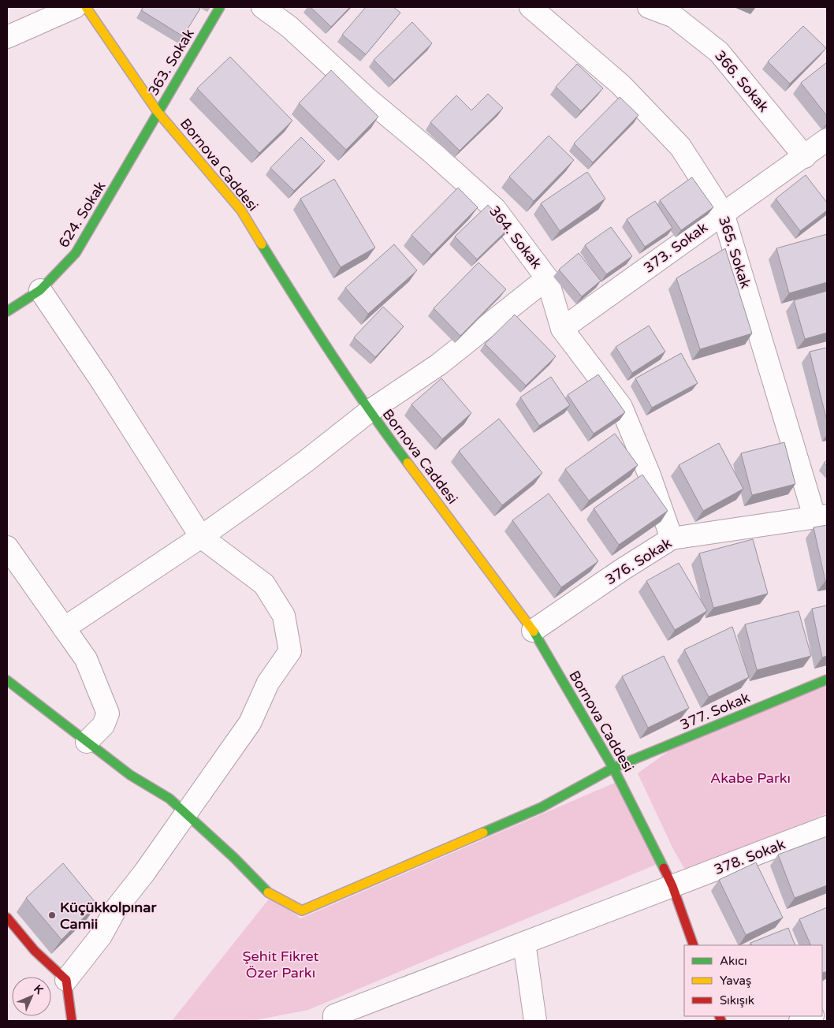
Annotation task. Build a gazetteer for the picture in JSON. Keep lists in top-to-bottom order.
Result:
{
  "streets": {
    "street": [
      "363. Sokak",
      "366. Sokak",
      "Bornova Caddesi",
      "624. Sokak",
      "364. Sokak",
      "373. Sokak",
      "365. Sokak",
      "376. Sokak",
      "377. Sokak",
      "378. Sokak"
    ]
  },
  "crossings": [
    ["363. Sokak", "Bornova Caddesi"],
    ["363. Sokak", "624. Sokak"],
    ["366. Sokak", "373. Sokak"],
    ["Bornova Caddesi", "624. Sokak"],
    ["Bornova Caddesi", "376. Sokak"],
    ["Bornova Caddesi", "377. Sokak"],
    ["Bornova Caddesi", "378. Sokak"],
    ["364. Sokak", "373. Sokak"],
    ["364. Sokak", "376. Sokak"],
    ["373. Sokak", "365. Sokak"],
    ["365. Sokak", "376. Sokak"]
  ],
  "parks": ["Akabe Parkı", "Şehit Fikret Özer Parkı"],
  "places": ["Küçükkolpınar Camii"],
  "legend": ["Akıcı", "Yavaş", "Sıkışık"],
  "north": "top right"
}
